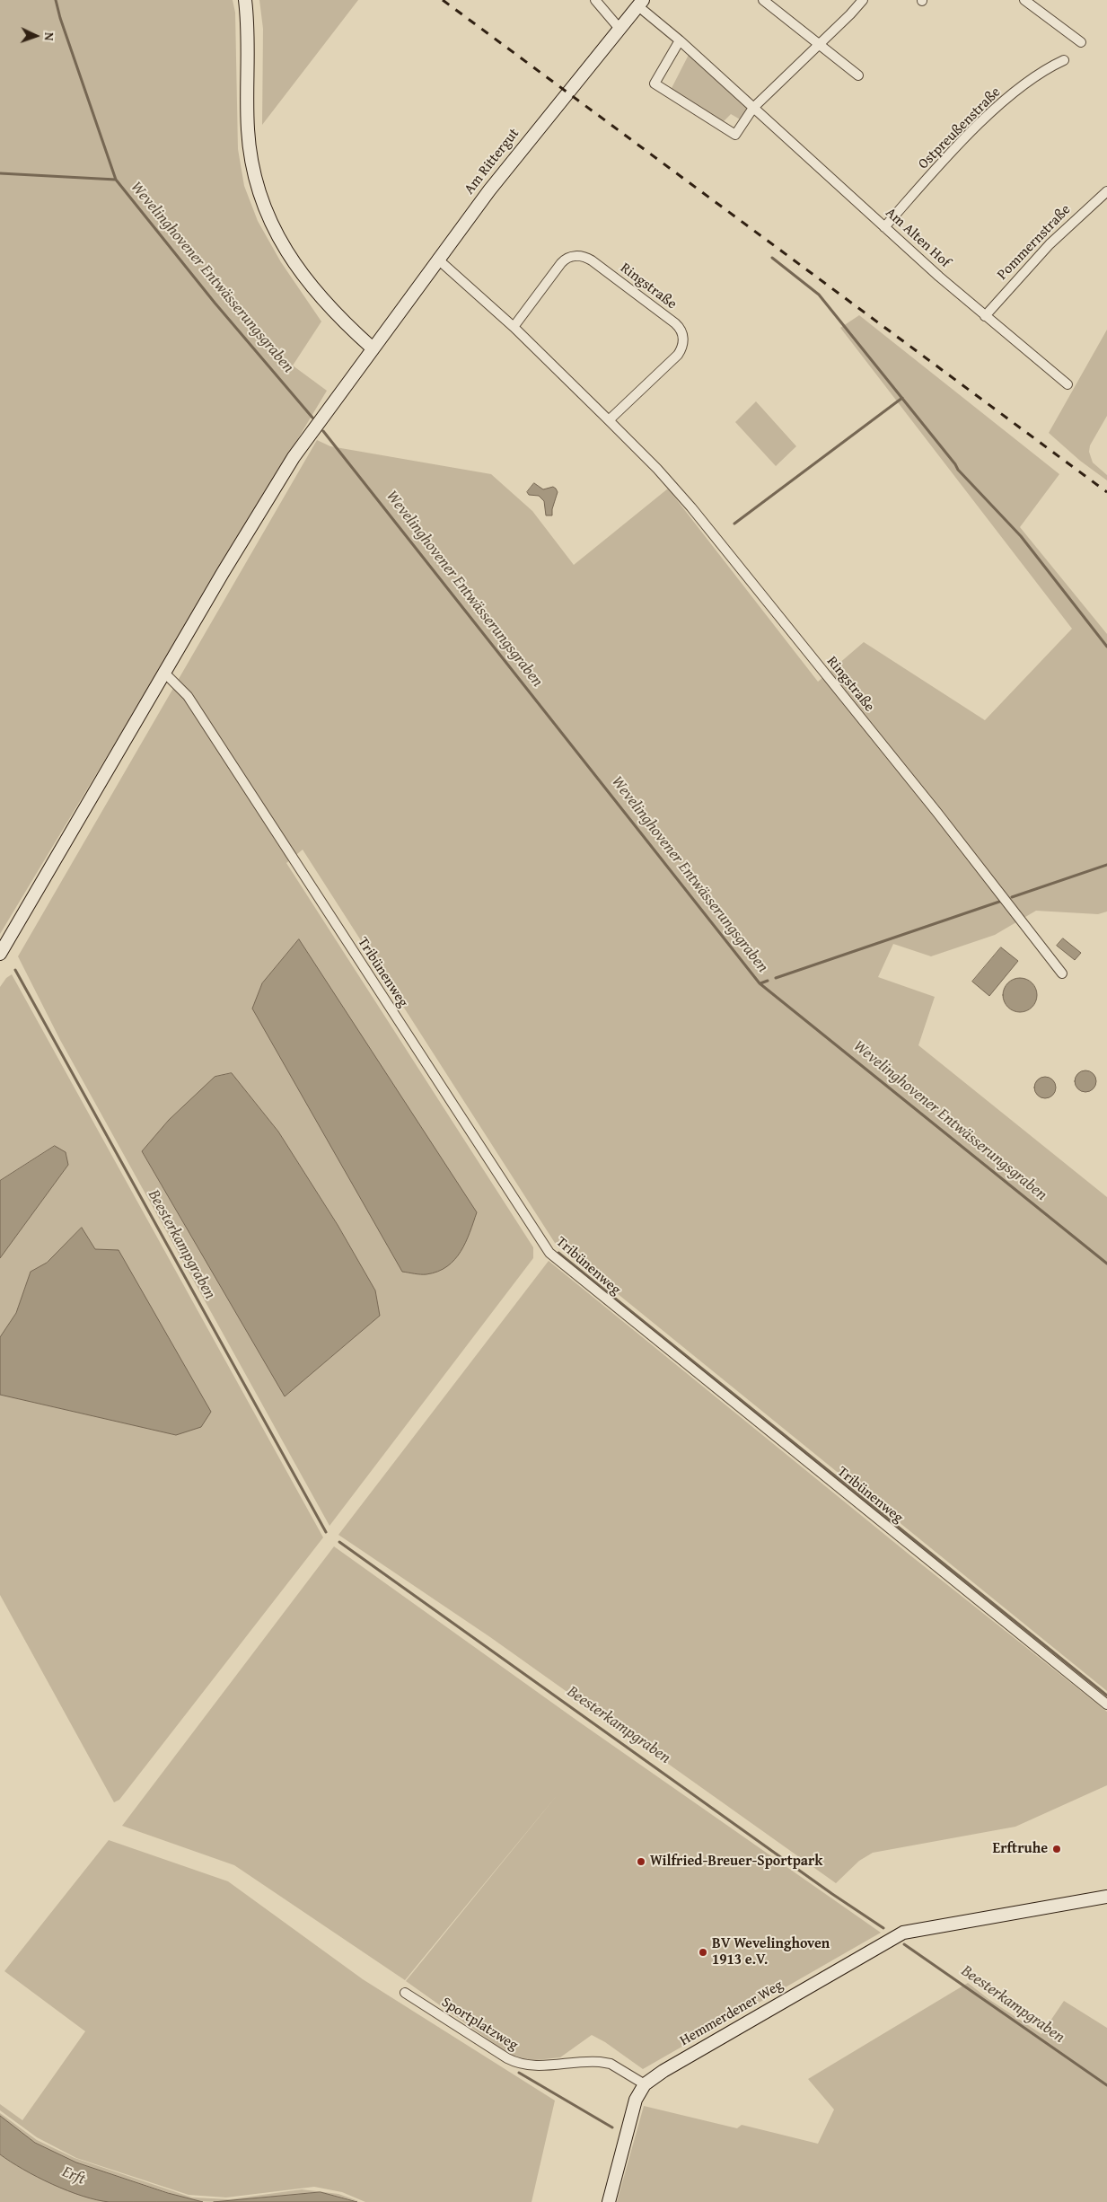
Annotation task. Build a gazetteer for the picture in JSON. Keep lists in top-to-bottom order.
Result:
{
  "streets": {
    "street": [
      "Ostpreußenstraße",
      "Am Rittergut",
      "Am Alten Hof",
      "Pommernstraße",
      "Ringstraße",
      "Tribünenweg",
      "Hemmerdener Weg",
      "Sportplatzweg"
    ]
  },
  "crossings": [
    ["Ostpreußenstraße", "Am Alten Hof"],
    ["Am Rittergut", "Am Alten Hof"],
    ["Am Rittergut", "Ringstraße"],
    ["Am Rittergut", "Tribünenweg"],
    ["Am Alten Hof", "Pommernstraße"],
    ["Hemmerdener Weg", "Sportplatzweg"]
  ],
  "water": ["Wevelinghovener Entwässerungsgraben", "Beesterkampgraben", "Erft"],
  "places": ["Erftruhe", "Wilfried-Breuer-Sportpark", "BV Wevelinghoven 1913 e.V."],
  "north": "right"
}
